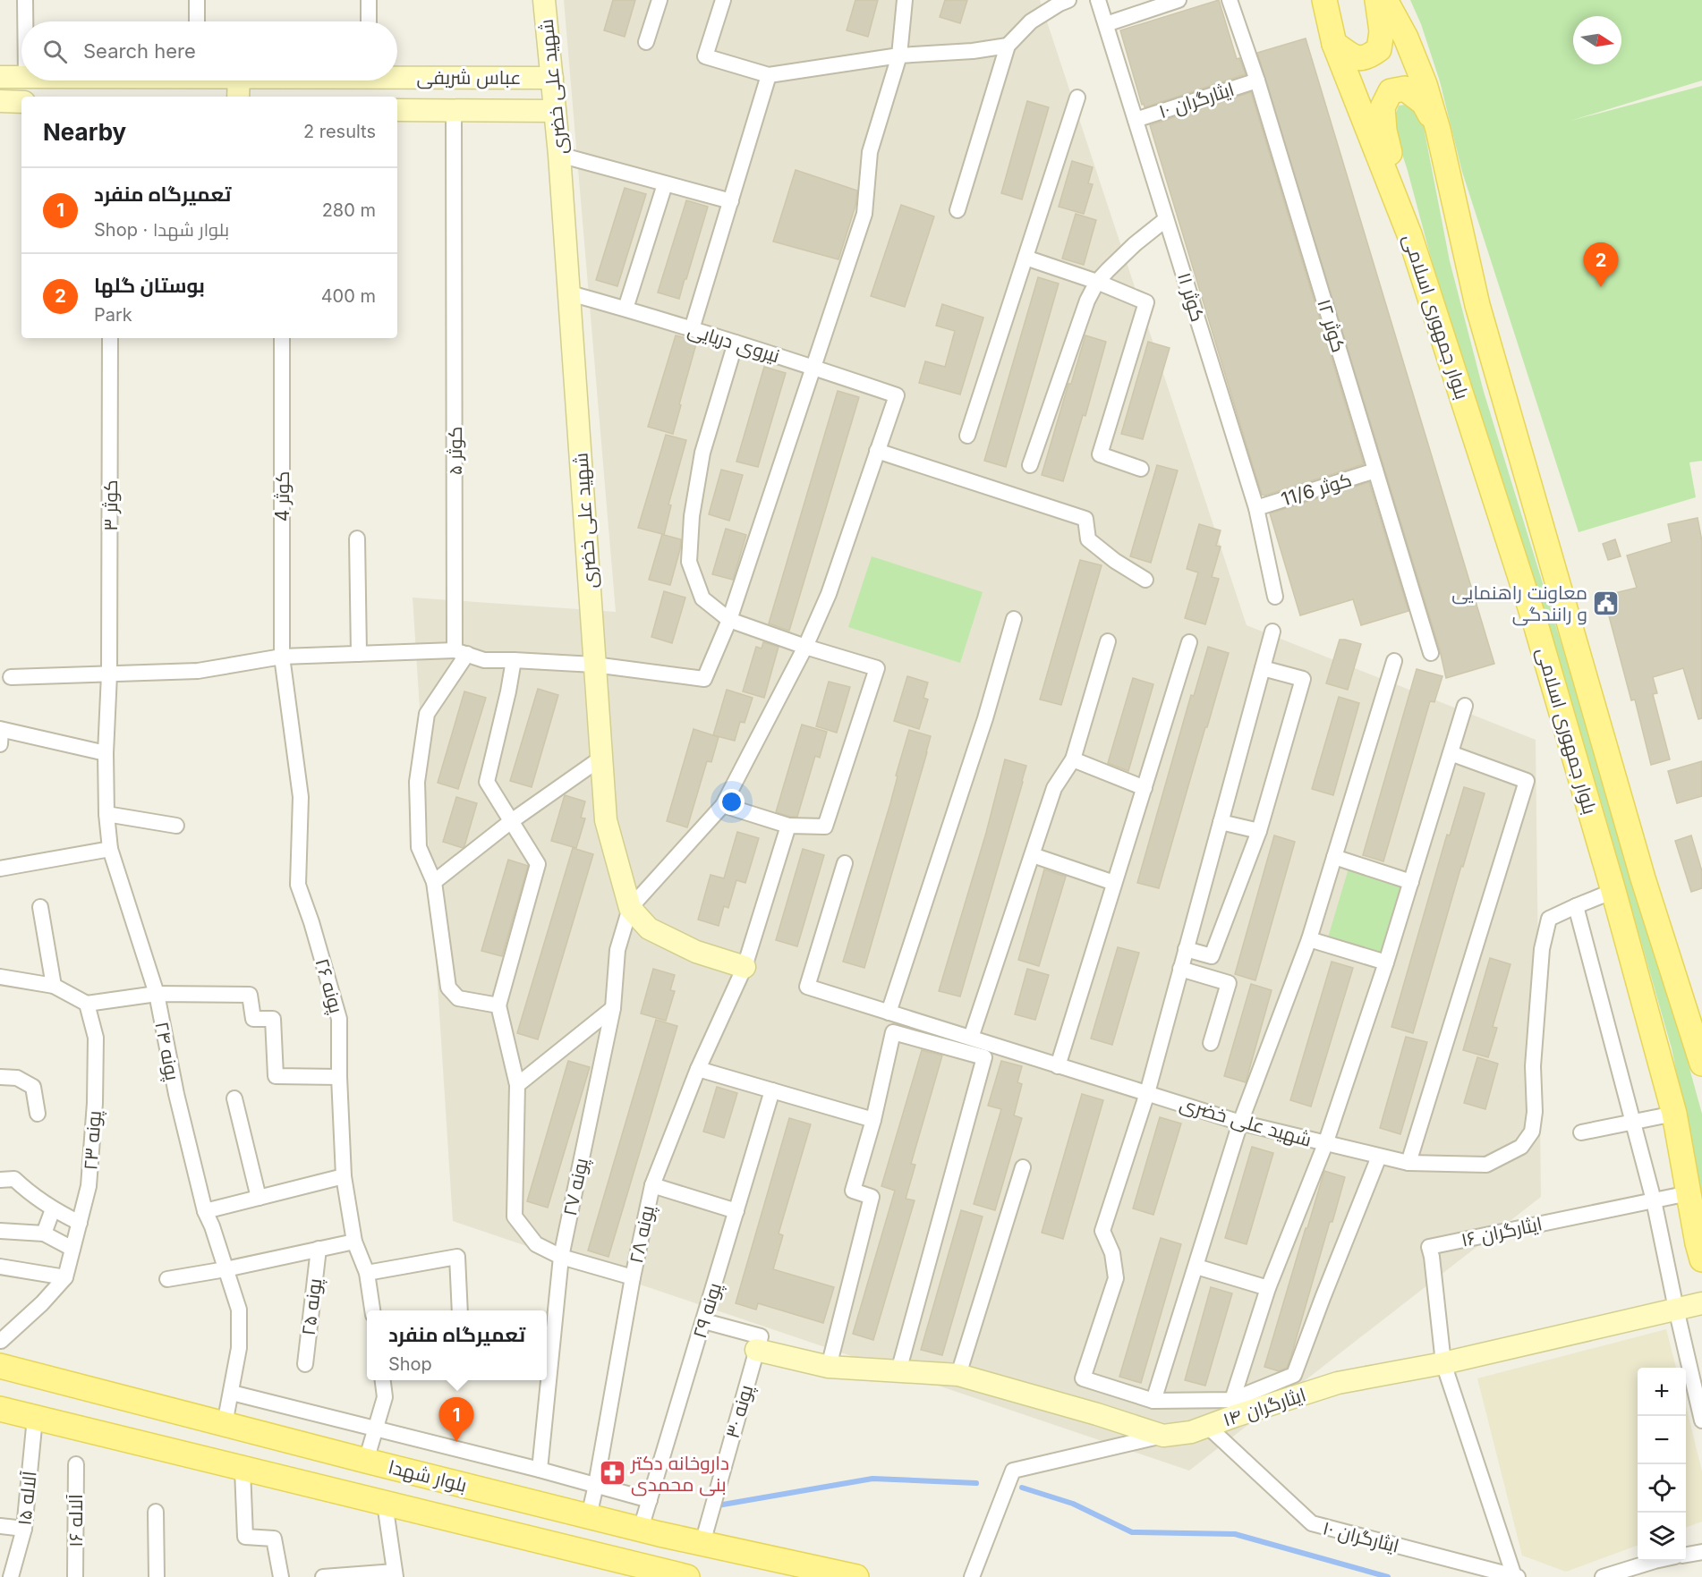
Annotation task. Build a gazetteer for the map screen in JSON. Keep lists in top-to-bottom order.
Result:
{
  "streets": {
    "main road": ["بلوار جمهوری اسلامی", "بلوار شهدا"],
    "street": [
      "عباس شریفی",
      "شهید علی خضری",
      "ایثارگران ۱۰",
      "کوثر ۱۱",
      "کوثر ۱۲",
      "نیروی دریایی",
      "کوثر ۵",
      "کوثر 11/6",
      "کوثر 4",
      "کوثر ۳",
      "پونه ۲۶",
      "پونه ۲۴",
      "پونه ۲۳",
      "پونه ۲۷",
      "ایثارگران ۱۶",
      "پونه ۲۸",
      "پونه ۲۵",
      "پونه ۲۹",
      "ایثارگران ۱۴",
      "پونه ۳۰",
      "آلاله ۱۵",
      "آلاله ۱۶"
    ]
  },
  "crossings": [
    ["عباس شریفی", "شهید علی خضری"],
    ["عباس شریفی", "کوثر ۵"],
    ["شهید علی خضری", "بلوار جمهوری اسلامی"],
    ["شهید علی خضری", "نیروی دریایی"],
    ["شهید علی خضری", "پونه ۲۷"],
    ["شهید علی خضری", "پونه ۲۸"],
    ["ایثارگران ۱۰", "کوثر ۱۱"],
    ["ایثارگران ۱۰", "کوثر ۱۲"],
    ["ایثارگران ۱۰", "ایثارگران ۱۴"],
    ["کوثر ۱۱", "کوثر 11/6"],
    ["بلوار جمهوری اسلامی", "ایثارگران ۱۶"],
    ["کوثر ۱۲", "کوثر 11/6"],
    ["کوثر 4", "پونه ۲۶"],
    ["کوثر ۳", "پونه ۲۴"],
    ["پونه ۲۴", "بلوار شهدا"],
    ["ایثارگران ۱۶", "ایثارگران ۱۴"],
    ["پونه ۲۸", "بلوار شهدا"],
    ["پونه ۲۹", "بلوار شهدا"],
    ["ایثارگران ۱۴", "پونه ۳۰"],
    ["پونه ۳۰", "بلوار شهدا"],
    ["بلوار شهدا", "آلاله ۱۵"]
  ],
  "places": {
    "public building": ["معاونت راهنمایی و رانندگی"],
    "pharmacy": ["داروخانه دکتر بنی محمدی"]
  },
  "north": "right",
  "page": {
    "search": "Search here",
    "heading": ["Nearby", "2 results"],
    "list": [
      {
        "mark": "1",
        "name": "تعمیرگاه منفرد",
        "note": "Shop · بلوار شهدا",
        "value": "280 m"
      },
      {
        "mark": "2",
        "name": "بوستان گلها",
        "note": "Park",
        "value": "400 m"
      }
    ],
    "pins": ["2", "1"],
    "popup": ["تعمیرگاه منفرد", "Shop"],
    "map_buttons": ["+", "−"]
  }
}
